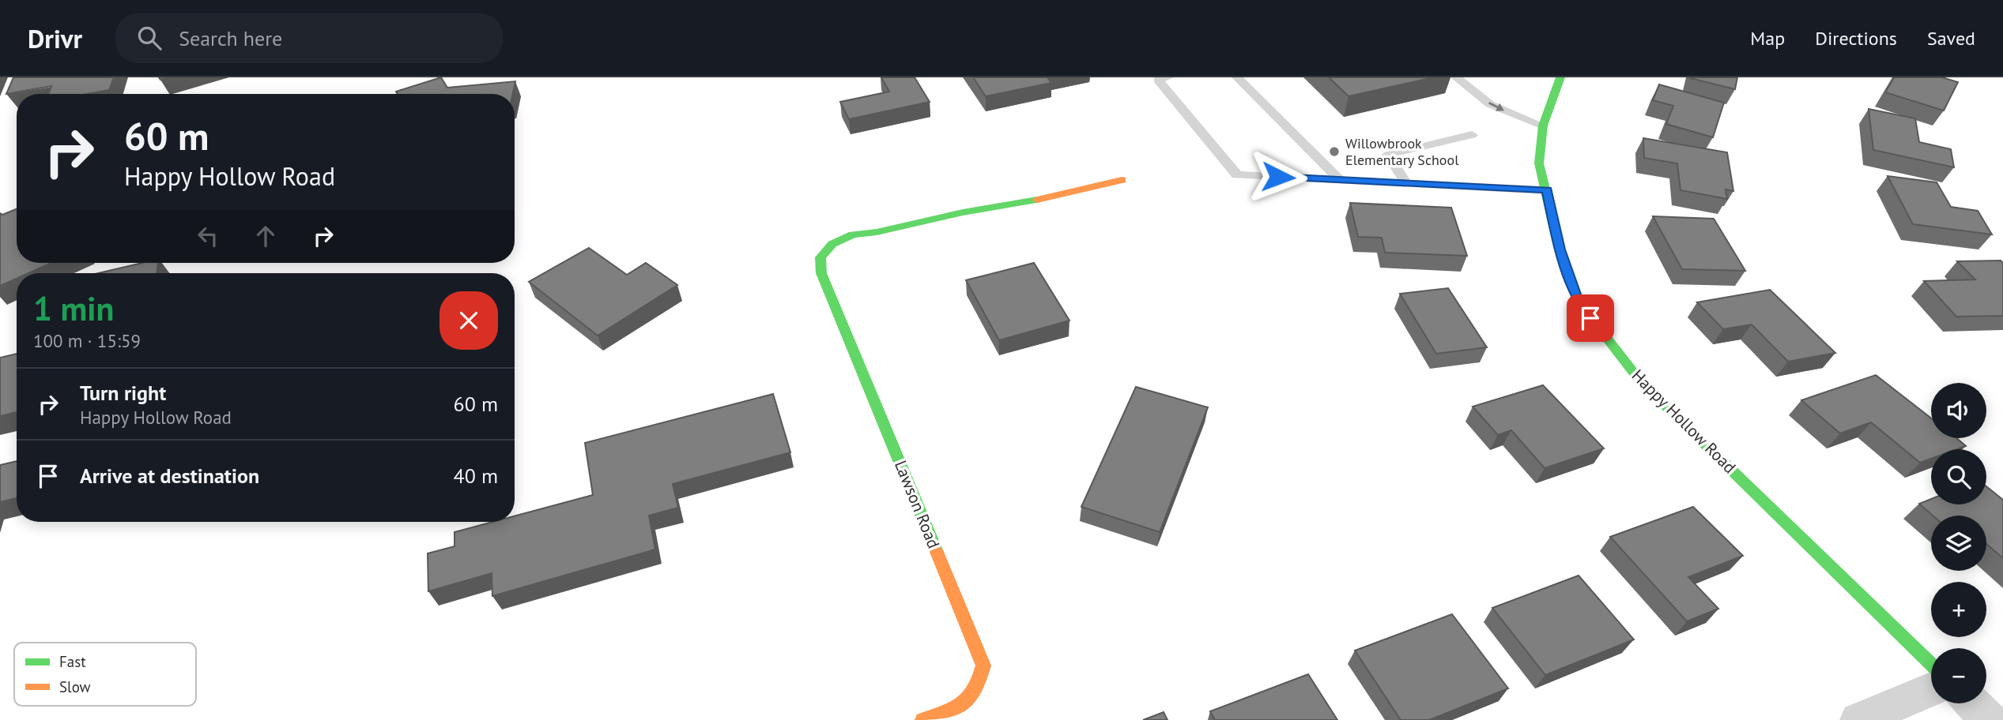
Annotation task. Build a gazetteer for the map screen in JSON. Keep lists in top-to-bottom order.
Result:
{
  "streets": {
    "street": ["Happy Hollow Road", "Lawson Road"]
  },
  "places": ["Willowbrook Elementary School"],
  "legend": ["Fast", "Slow"],
  "page": {
    "header": "Drivr",
    "search": "Search here",
    "nav": ["Map", "Directions", "Saved"],
    "turn": ["60 m", "Happy Hollow Road"],
    "heading": ["1 min", "100 m · 15:59"],
    "list": [
      {
        "name": "Turn right",
        "note": "Happy Hollow Road",
        "value": "60 m"
      },
      {
        "name": "Arrive at destination",
        "value": "40 m"
      }
    ],
    "map_buttons": ["+", "−"]
  }
}
